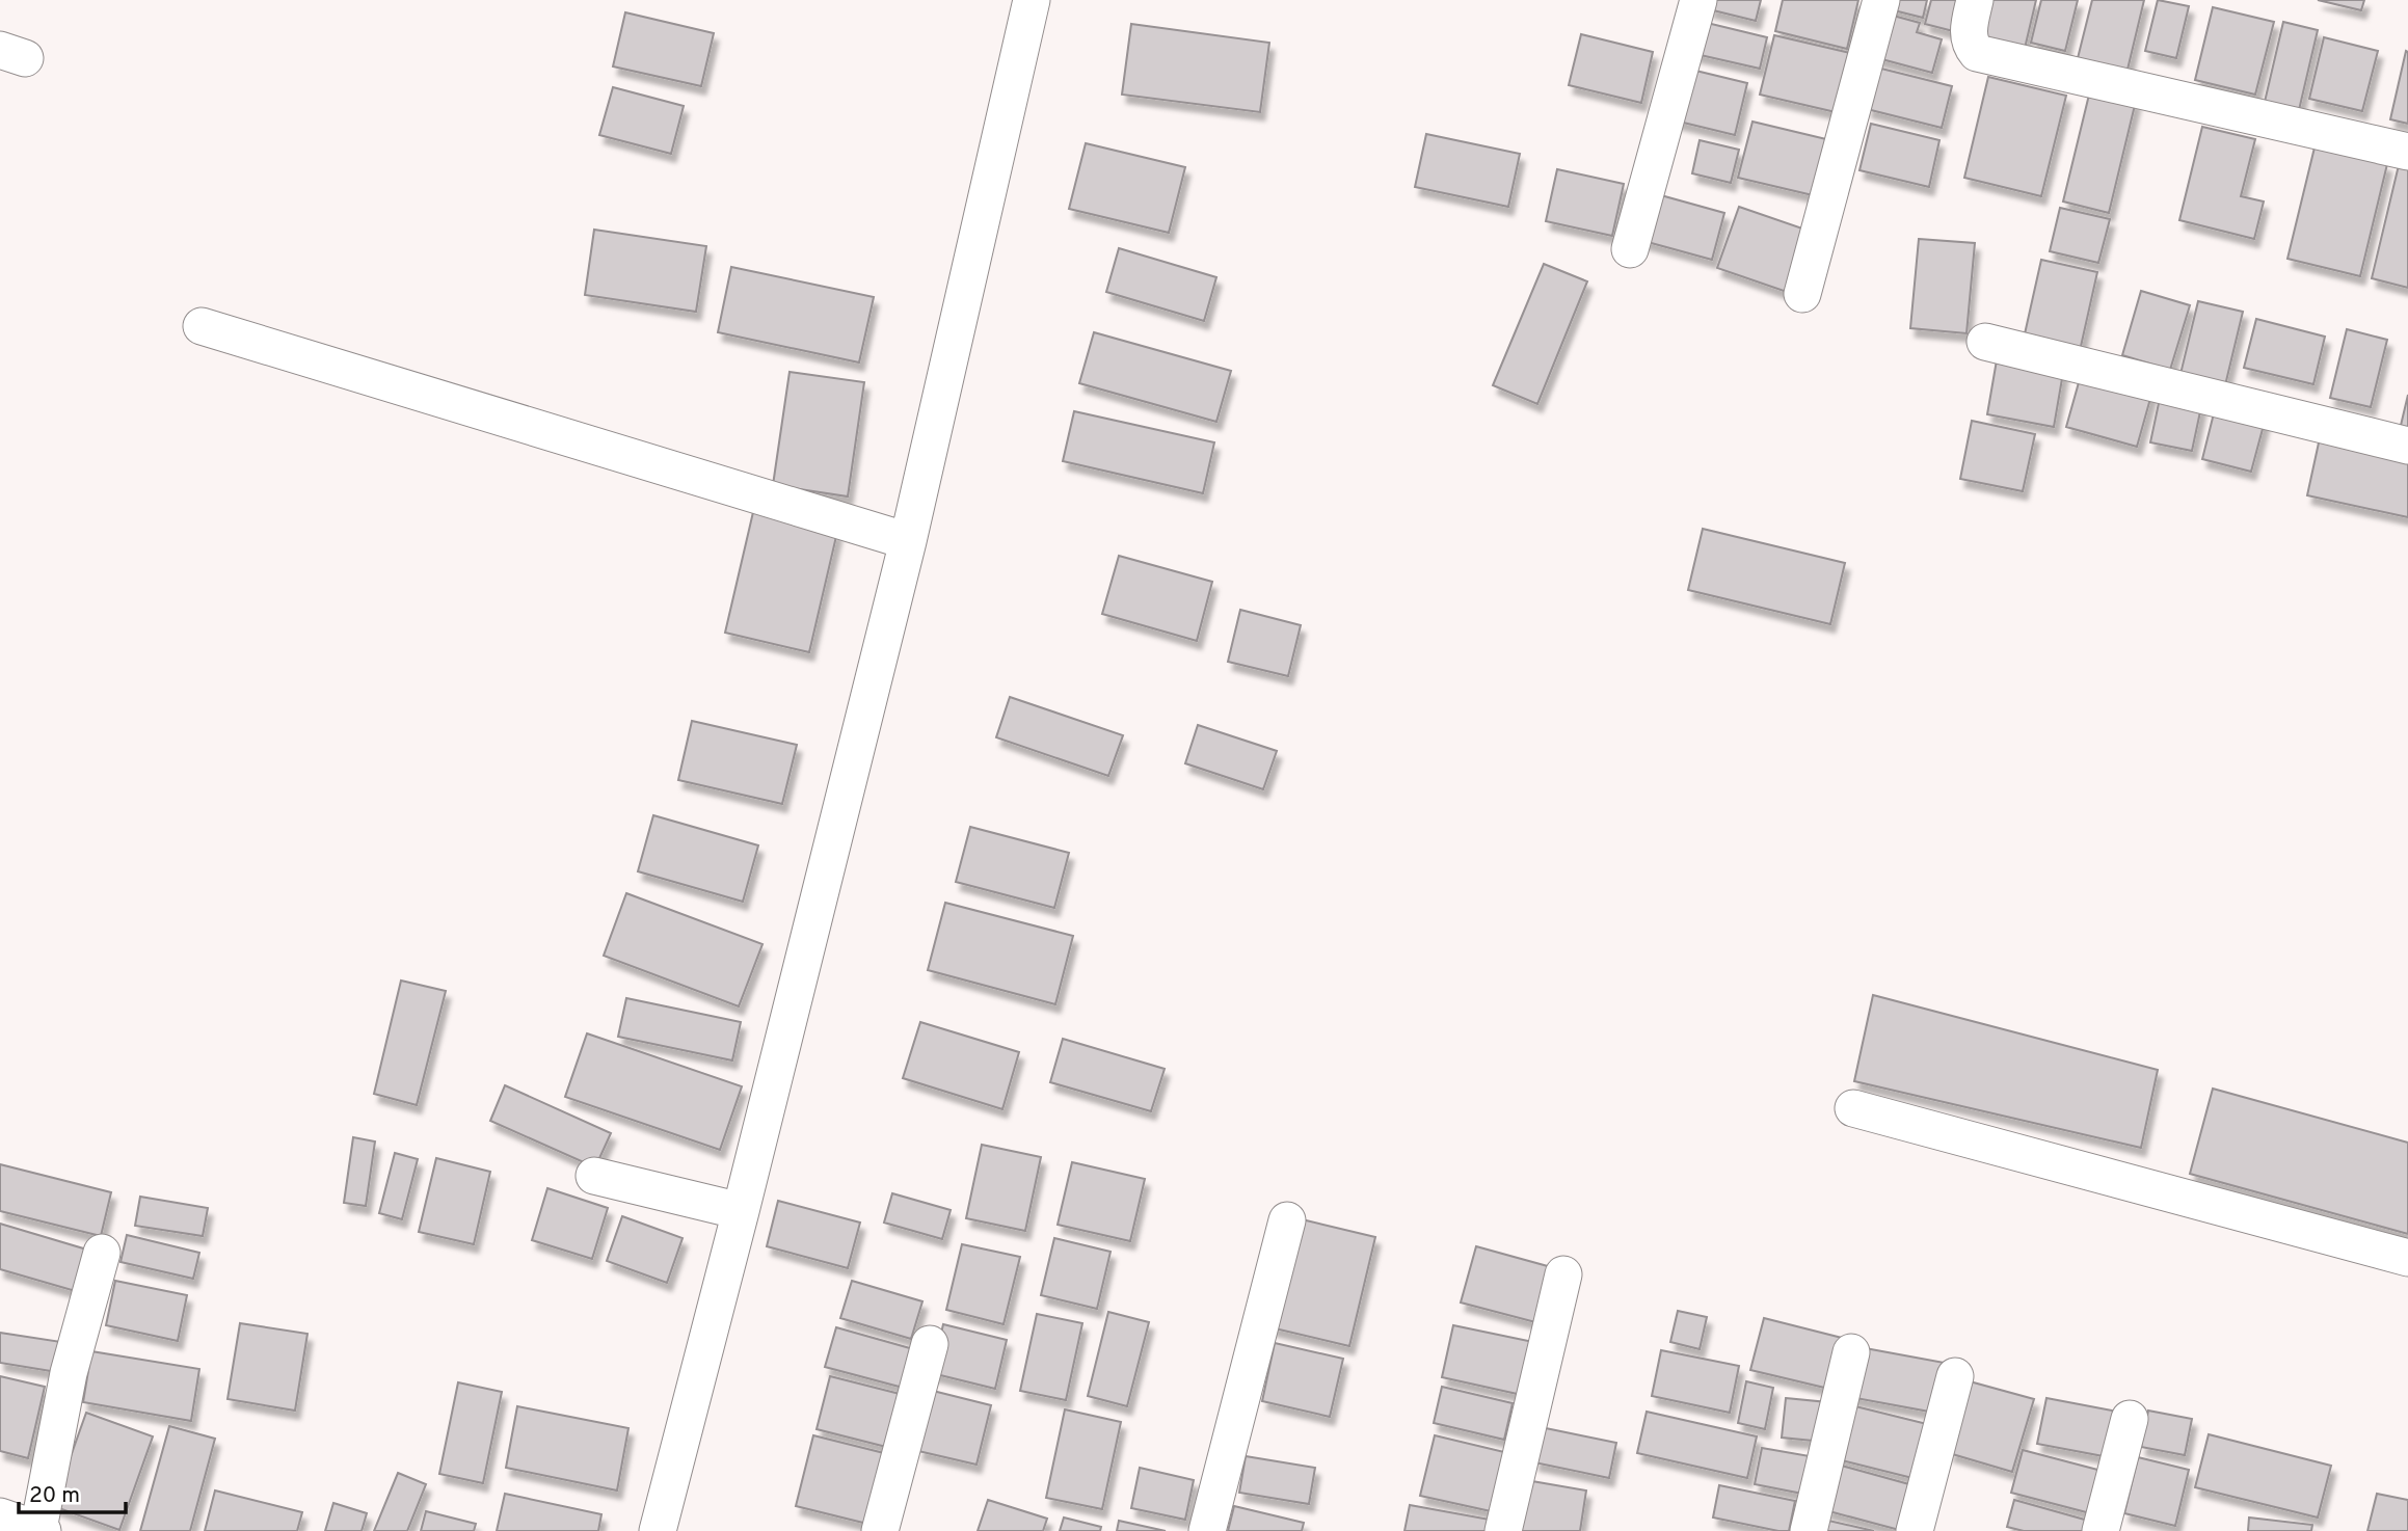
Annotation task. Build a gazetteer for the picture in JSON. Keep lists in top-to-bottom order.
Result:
{
  "scale_bar": "20 m"
}
